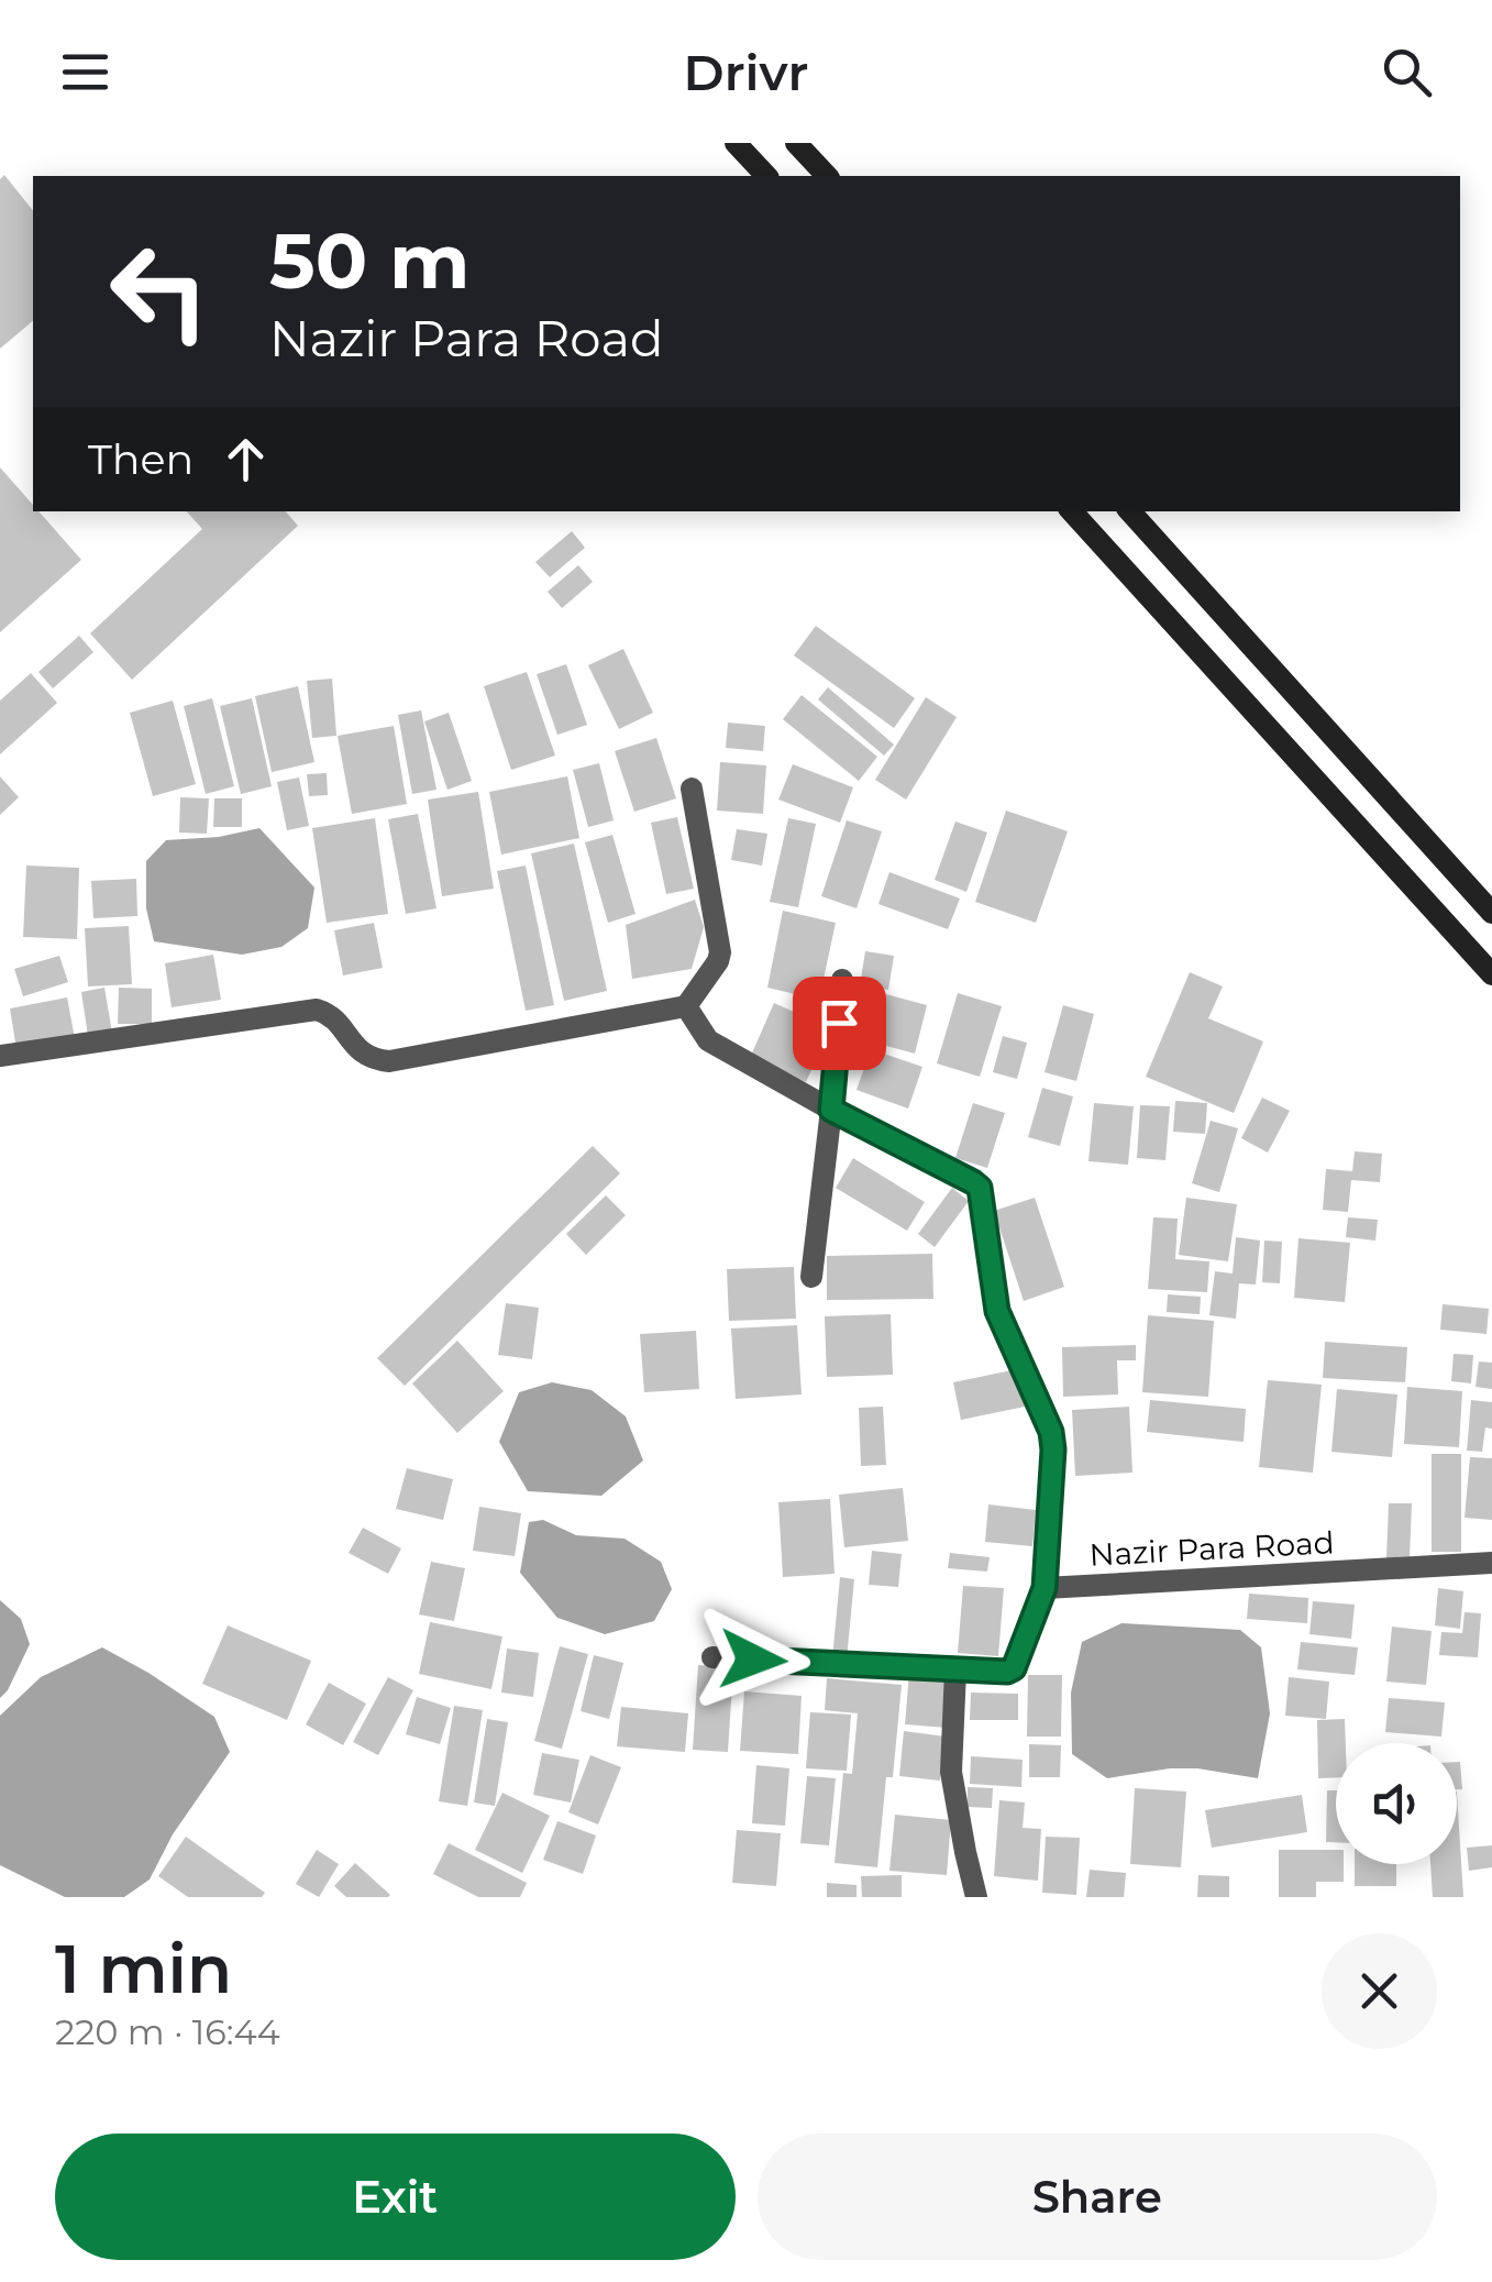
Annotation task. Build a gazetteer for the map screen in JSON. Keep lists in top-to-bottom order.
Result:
{
  "streets": {
    "street": ["Nazir Para Road"]
  },
  "page": {
    "header": "Drivr",
    "turn": ["50 m", "Nazir Para Road"],
    "then": "Then",
    "heading": ["1 min", "220 m · 16:44"],
    "buttons": ["Exit", "Share"]
  }
}
